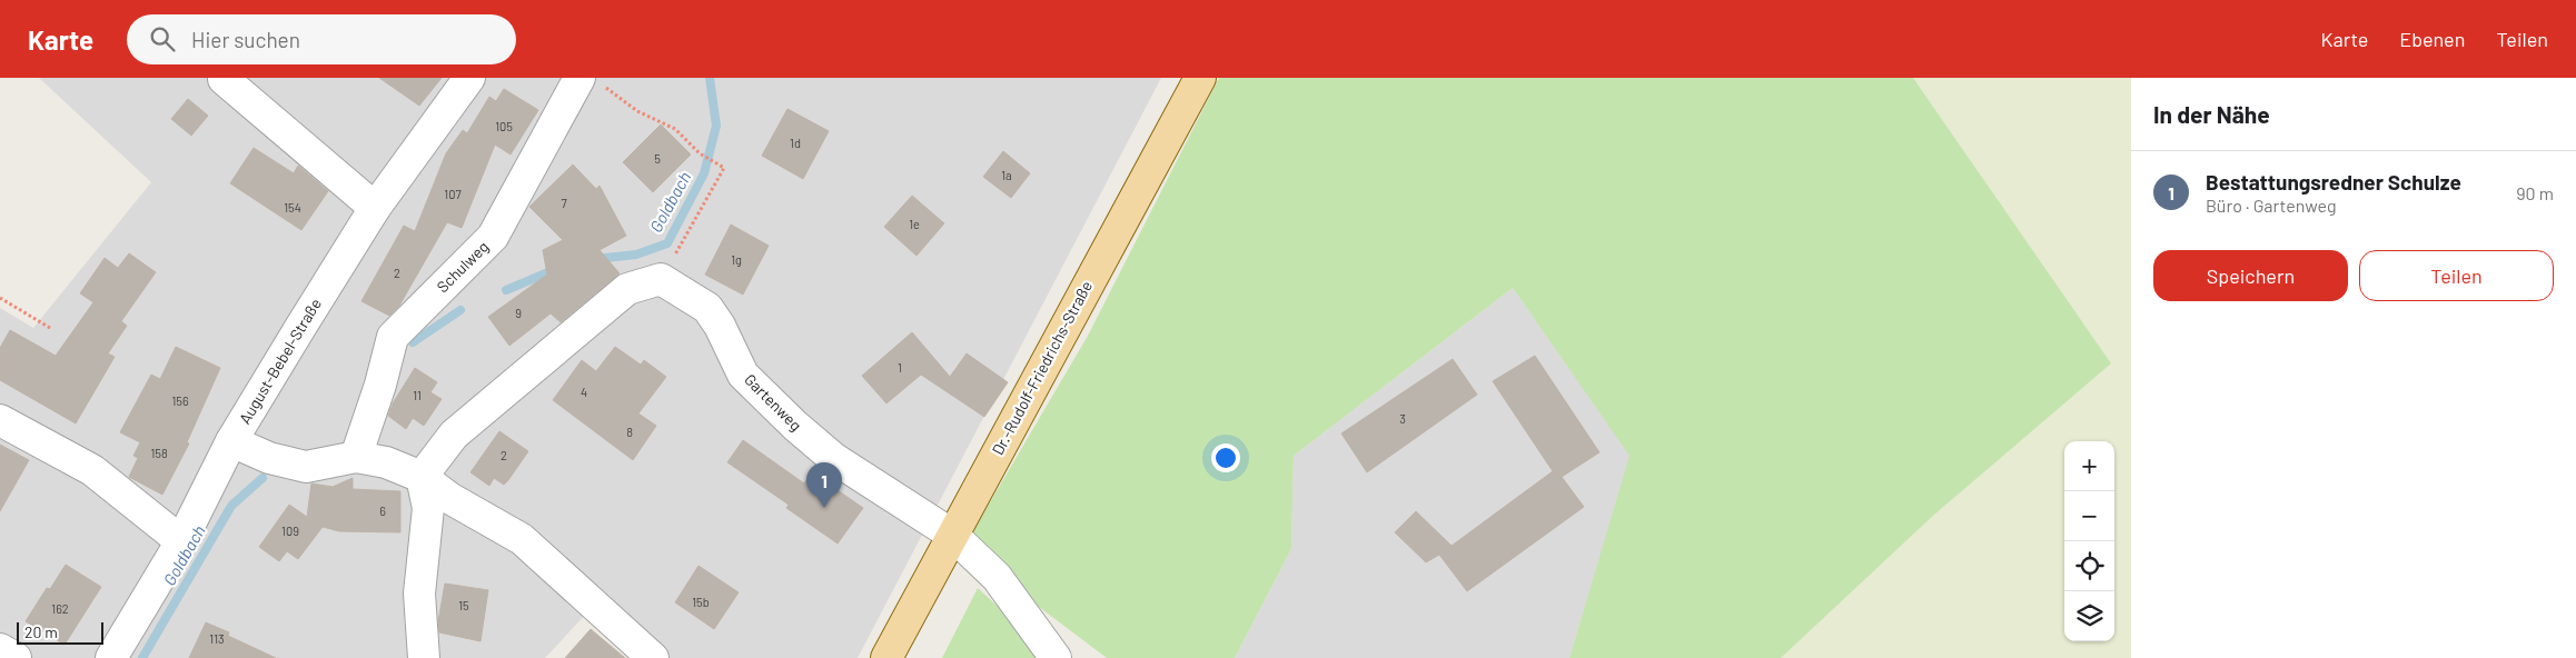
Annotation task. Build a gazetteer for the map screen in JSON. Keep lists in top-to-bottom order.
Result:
{
  "streets": {
    "main road": ["Dr.-Rudolf-Friedrichs-Straße"],
    "street": ["Schulweg", "August-Bebel-Straße", "Gartenweg"]
  },
  "crossings": [
    ["Dr.-Rudolf-Friedrichs-Straße", "Gartenweg"]
  ],
  "water": ["Goldbach"],
  "house_numbers": [
    "105",
    "1d",
    "5",
    "1a",
    "107",
    "7",
    "154",
    "1e",
    "1g",
    "2",
    "9",
    "1",
    "4",
    "11",
    "156",
    "3",
    "8",
    "158",
    "2",
    "6",
    "109",
    "15b",
    "15",
    "162",
    "113"
  ],
  "scale_bar": "20 m",
  "page": {
    "header": "Karte",
    "search": "Hier suchen",
    "nav": ["Karte", "Ebenen", "Teilen"],
    "heading": "In der Nähe",
    "list": [
      {
        "mark": "1",
        "name": "Bestattungsredner Schulze",
        "note": "Büro · Gartenweg",
        "value": "90 m"
      }
    ],
    "buttons": ["Speichern", "Teilen"],
    "map_buttons": ["+", "−"],
    "pins": "1",
    "scale": "20 m"
  }
}
